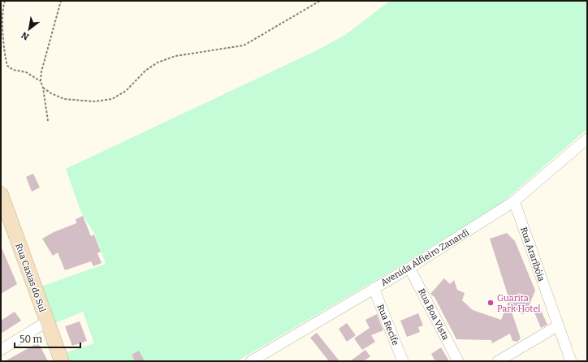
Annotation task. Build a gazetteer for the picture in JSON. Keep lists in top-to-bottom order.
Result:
{
  "streets": {
    "street": [
      "Rua Araribóia",
      "Avenida Alfieiro Zanardi",
      "Rua Caxias do Sul",
      "Rua Boa Vista",
      "Rua Recife"
    ]
  },
  "crossings": [
    ["Rua Araribóia", "Avenida Alfieiro Zanardi"],
    ["Avenida Alfieiro Zanardi", "Rua Boa Vista"],
    ["Avenida Alfieiro Zanardi", "Rua Recife"]
  ],
  "places": ["Guarita Park Hotel"],
  "scale_bar": "50 m",
  "north": "bottom left"
}
